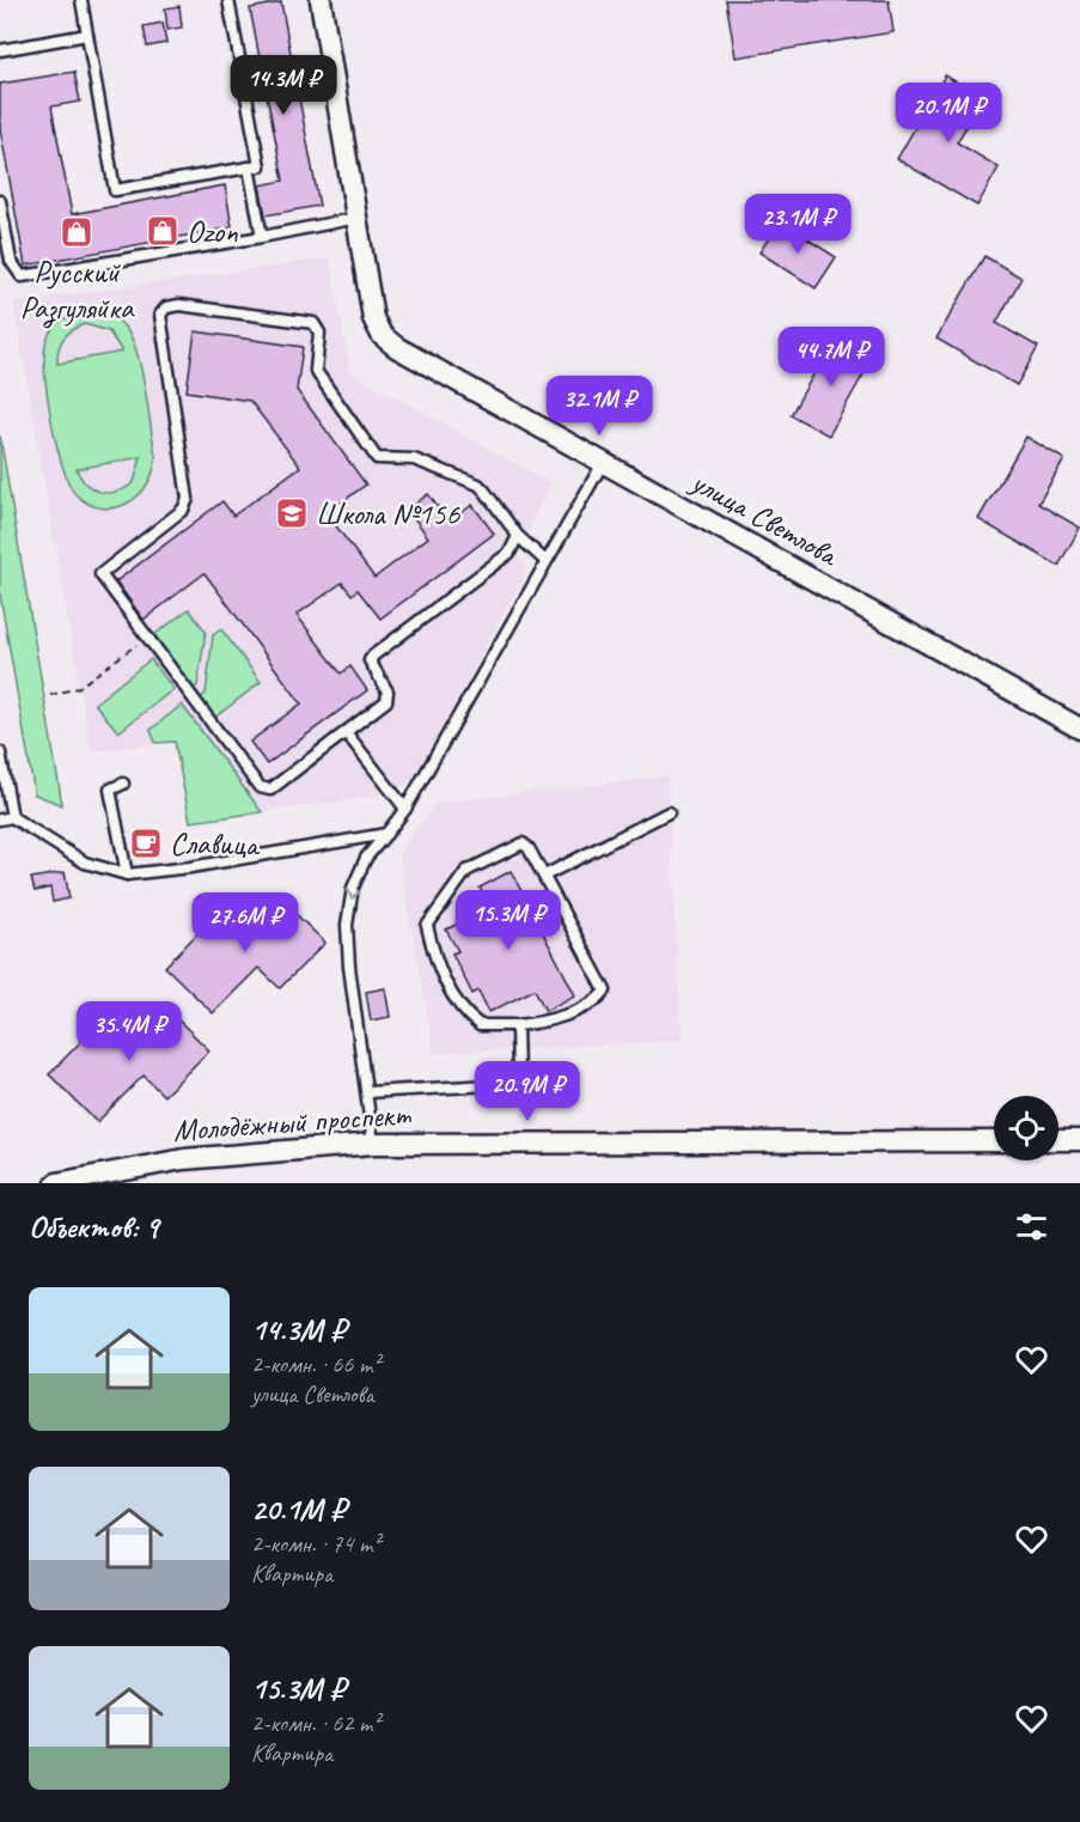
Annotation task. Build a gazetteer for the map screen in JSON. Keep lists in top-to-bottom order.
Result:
{
  "streets": {
    "street": ["улица Светлова", "Молодёжный проспект"]
  },
  "places": {
    "shop": ["Ozon", "Русский Разгуляйка"],
    "school or university": ["Школа №156"],
    "cafe": ["Славица"]
  },
  "page": {
    "price": [
      "14.3M ₽",
      "20.1M ₽",
      "23.1M ₽",
      "44.7M ₽",
      "32.1M ₽",
      "15.3M ₽",
      "27.6M ₽",
      "35.4M ₽",
      "20.9M ₽"
    ],
    "heading": "Объектов: 9",
    "list": [
      {
        "name": "14.3M ₽",
        "note": "2-комн. · 66 m² · улица Светлова"
      },
      {
        "name": "20.1M ₽",
        "note": "2-комн. · 74 m² · Квартира"
      },
      {
        "name": "15.3M ₽",
        "note": "2-комн. · 62 m² · Квартира"
      }
    ]
  }
}
